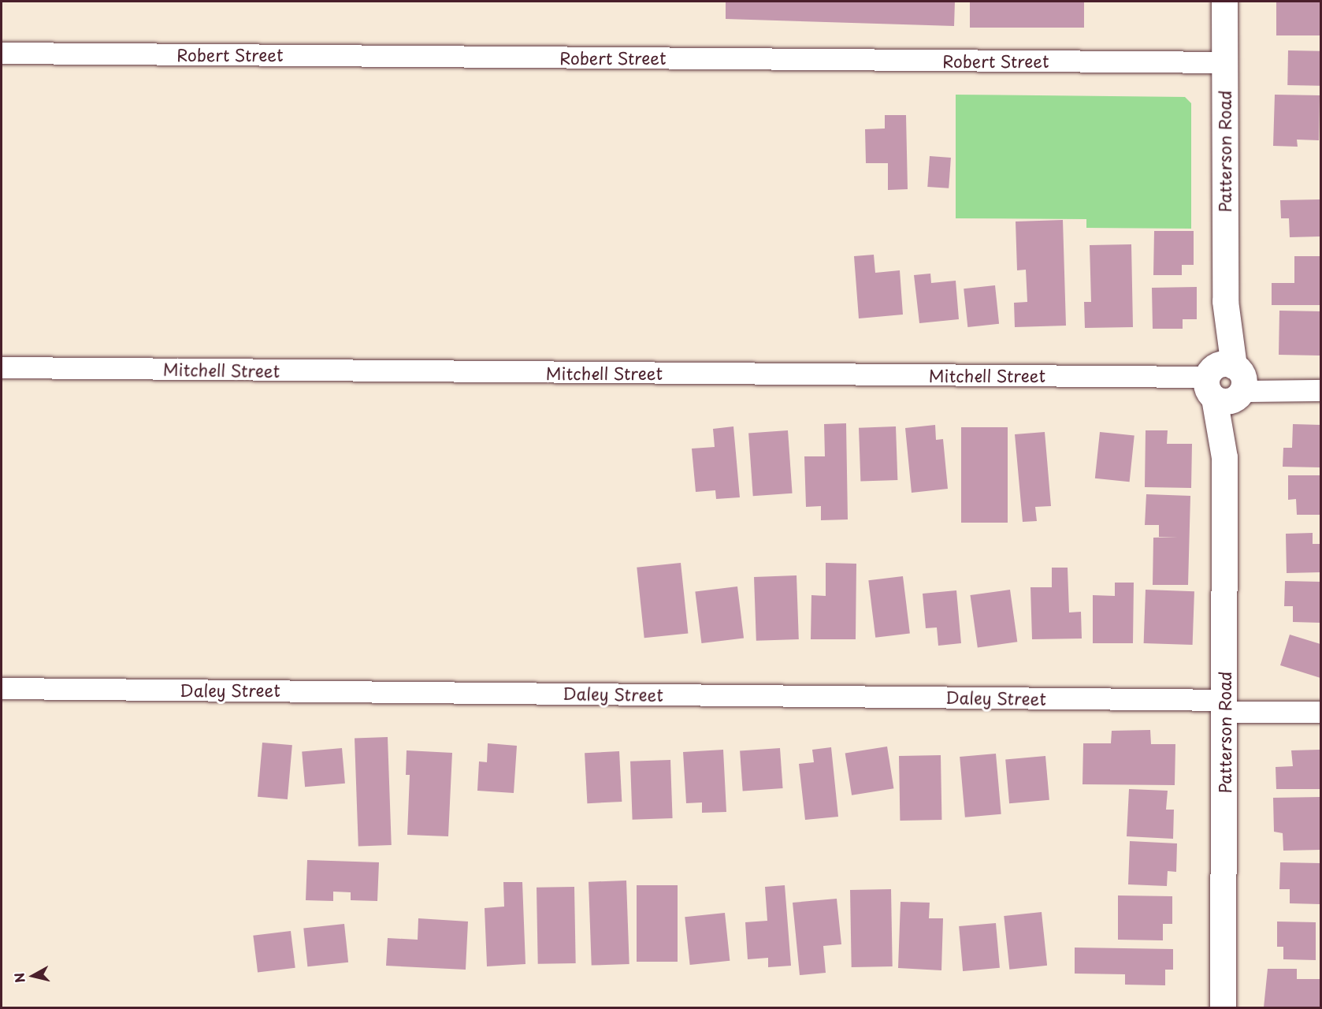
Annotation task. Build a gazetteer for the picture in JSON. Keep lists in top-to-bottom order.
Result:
{
  "streets": {
    "street": [
      "Robert Street",
      "Patterson Road",
      "Mitchell Street",
      "Daley Street"
    ]
  },
  "crossings": [
    ["Robert Street", "Patterson Road"],
    ["Patterson Road", "Mitchell Street"],
    ["Patterson Road", "Daley Street"]
  ],
  "north": "left"
}
